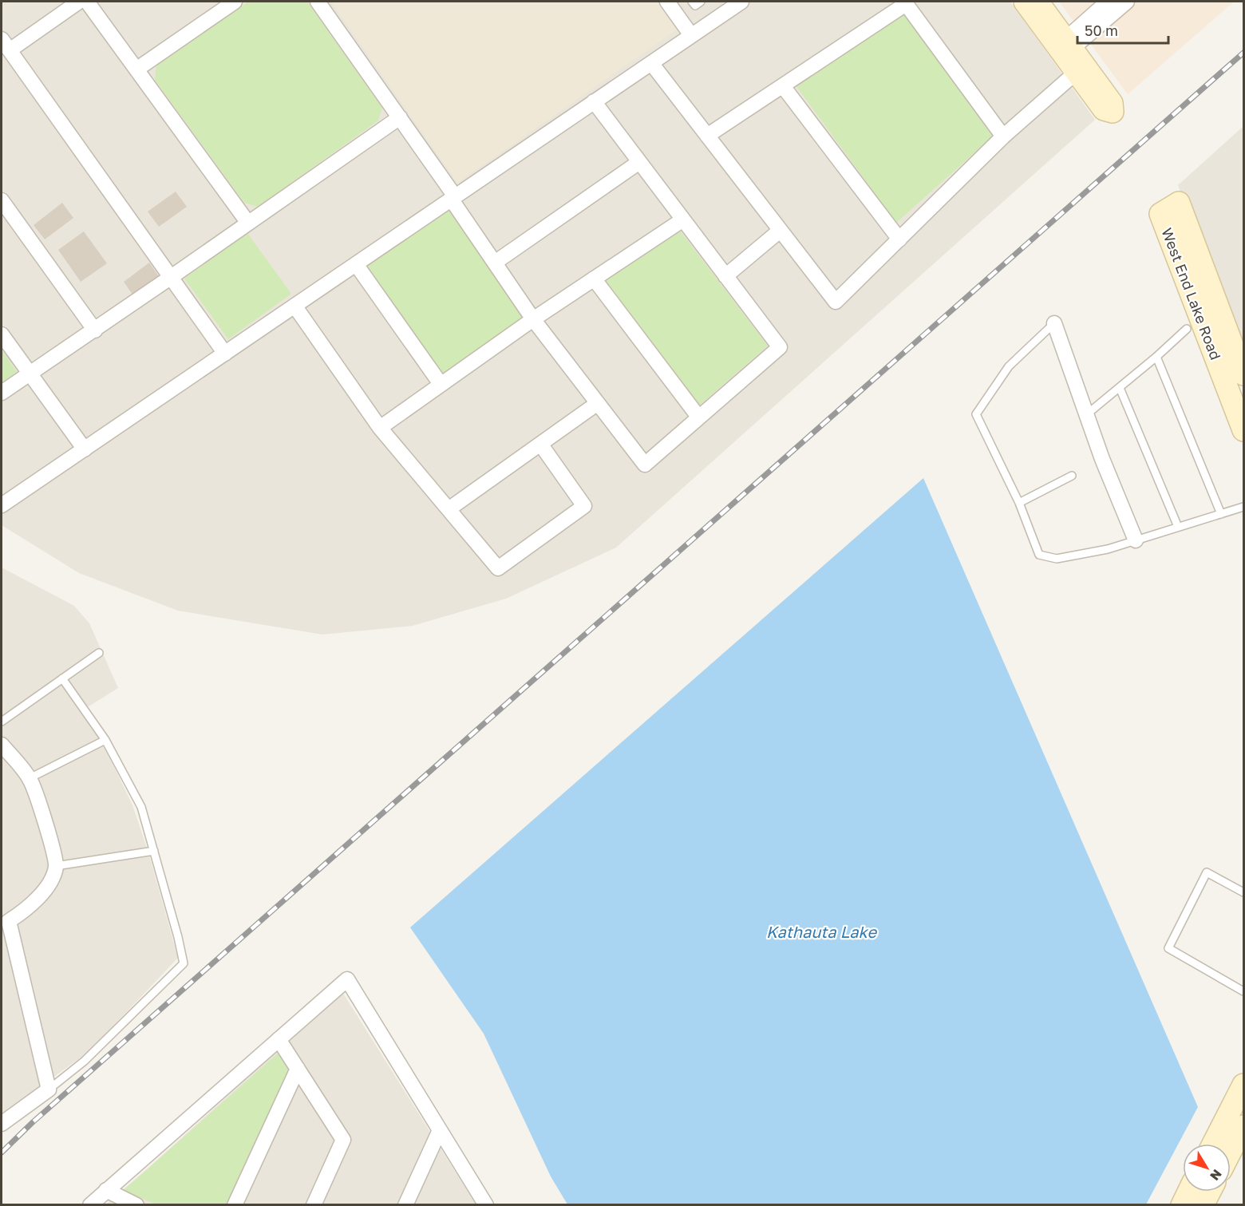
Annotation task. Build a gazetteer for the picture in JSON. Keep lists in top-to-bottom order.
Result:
{
  "streets": {
    "street": ["West End Lake Road"]
  },
  "water": ["Kathauta Lake"],
  "scale_bar": "50 m",
  "north": "bottom right"
}
